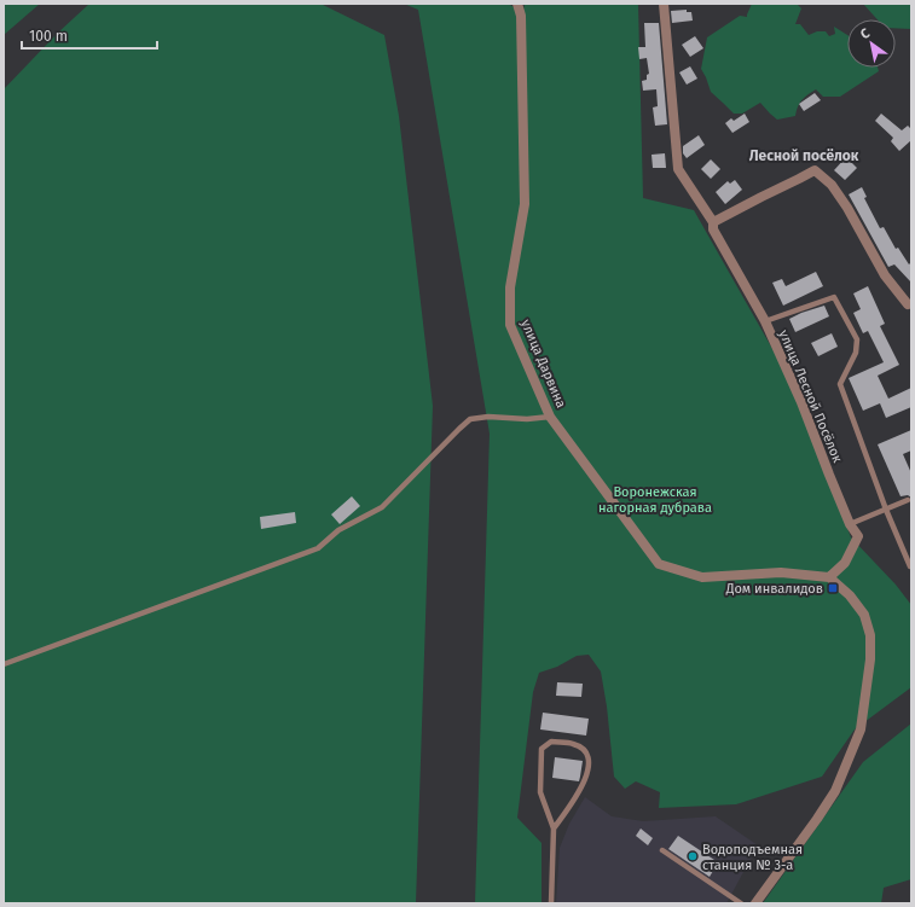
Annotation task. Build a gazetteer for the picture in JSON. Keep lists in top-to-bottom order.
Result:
{
  "streets": {
    "street": ["улица Дарвина", "улица Лесной Посёлок"]
  },
  "crossings": [
    ["улица Дарвина", "улица Лесной Посёлок"]
  ],
  "districts": ["Лесной посёлок"],
  "parks": ["Воронежская нагорная дубрава"],
  "places": {
    "transit": ["Дом инвалидов"],
    "other": ["Водоподъемная станция № 3-а"]
  },
  "scale_bar": "100 m",
  "north": "top left"
}
